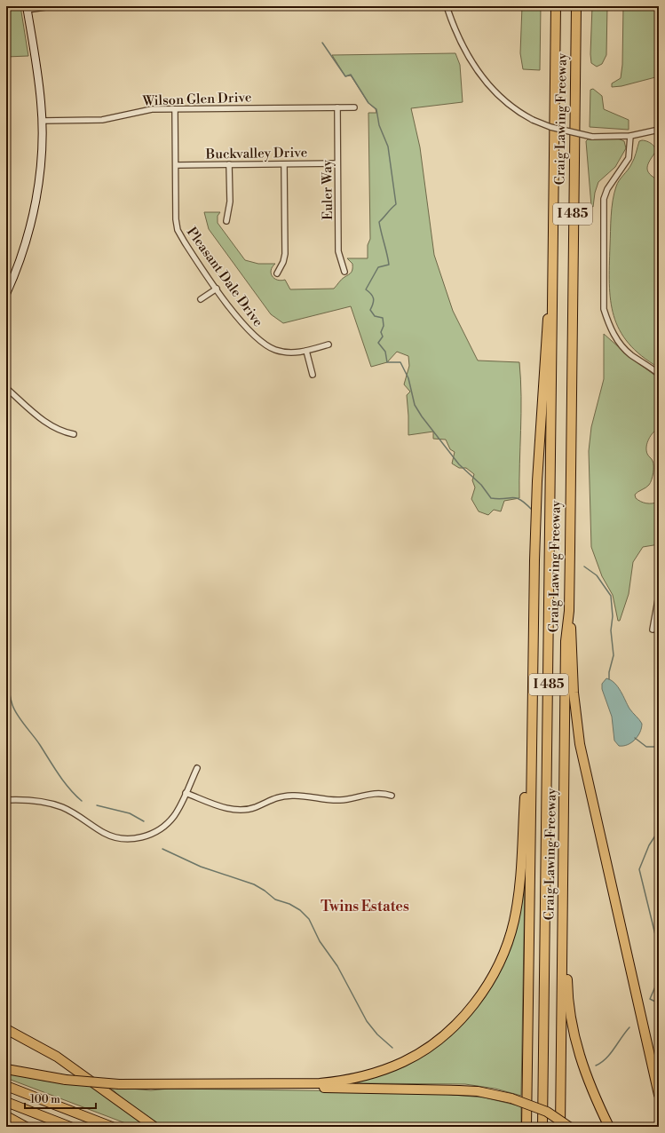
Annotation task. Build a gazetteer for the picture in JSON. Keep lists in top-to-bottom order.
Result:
{
  "streets": {
    "highway": ["Craig Lawing Freeway", "I 485"],
    "street": [
      "Wilson Glen Drive",
      "Buckvalley Drive",
      "Euler Way",
      "Pleasant Dale Drive"
    ]
  },
  "crossings": [
    ["Wilson Glen Drive", "Euler Way"],
    ["Wilson Glen Drive", "Pleasant Dale Drive"],
    ["Buckvalley Drive", "Euler Way"],
    ["Buckvalley Drive", "Pleasant Dale Drive"]
  ],
  "districts": ["Twins Estates"],
  "scale_bar": "100 m"
}
